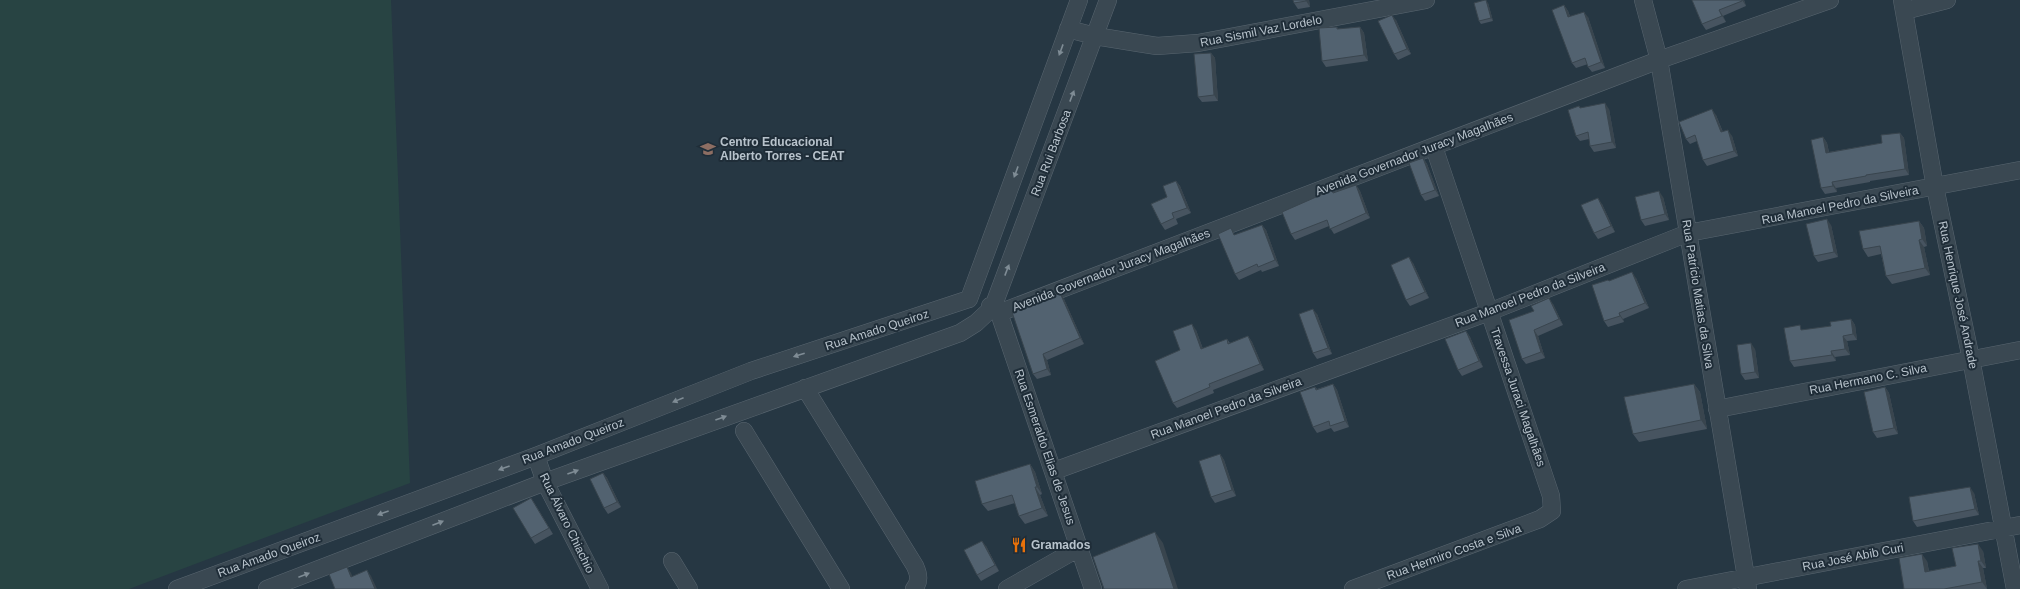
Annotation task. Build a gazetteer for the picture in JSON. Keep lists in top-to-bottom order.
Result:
{
  "streets": {
    "street": [
      "Rua Sismil Vaz Lordelo",
      "Rua Rui Barbosa",
      "Avenida Governador Juracy Magalhães",
      "Rua Manoel Pedro da Silveira",
      "Rua Patrício Matias da Silva",
      "Rua Henrique José Andrade",
      "Rua Amado Queiroz",
      "Rua Hermano C. Silva",
      "Travessa Juraci Magalhães",
      "Rua Esmeraldo Elias de Jesus",
      "Rua Álvaro Chiachio",
      "Rua Hermiro Costa e Silva",
      "Rua José Abib Curi"
    ]
  },
  "crossings": [
    ["Rua Sismil Vaz Lordelo", "Rua Rui Barbosa"],
    ["Rua Rui Barbosa", "Avenida Governador Juracy Magalhães"],
    ["Rua Rui Barbosa", "Rua Esmeraldo Elias de Jesus"],
    ["Avenida Governador Juracy Magalhães", "Rua Patrício Matias da Silva"],
    ["Avenida Governador Juracy Magalhães", "Travessa Juraci Magalhães"],
    ["Avenida Governador Juracy Magalhães", "Rua Esmeraldo Elias de Jesus"],
    ["Rua Manoel Pedro da Silveira", "Rua Patrício Matias da Silva"],
    ["Rua Manoel Pedro da Silveira", "Rua Henrique José Andrade"],
    ["Rua Manoel Pedro da Silveira", "Travessa Juraci Magalhães"],
    ["Rua Manoel Pedro da Silveira", "Rua Esmeraldo Elias de Jesus"],
    ["Rua Patrício Matias da Silva", "Rua Hermano C. Silva"],
    ["Rua Patrício Matias da Silva", "Rua José Abib Curi"],
    ["Rua Henrique José Andrade", "Rua Hermano C. Silva"],
    ["Rua Henrique José Andrade", "Rua José Abib Curi"],
    ["Rua Amado Queiroz", "Rua Álvaro Chiachio"],
    ["Travessa Juraci Magalhães", "Rua Hermiro Costa e Silva"]
  ],
  "places": {
    "school or university": ["Centro Educacional Alberto Torres - CEAT"],
    "restaurant": ["Gramados"]
  }
}
